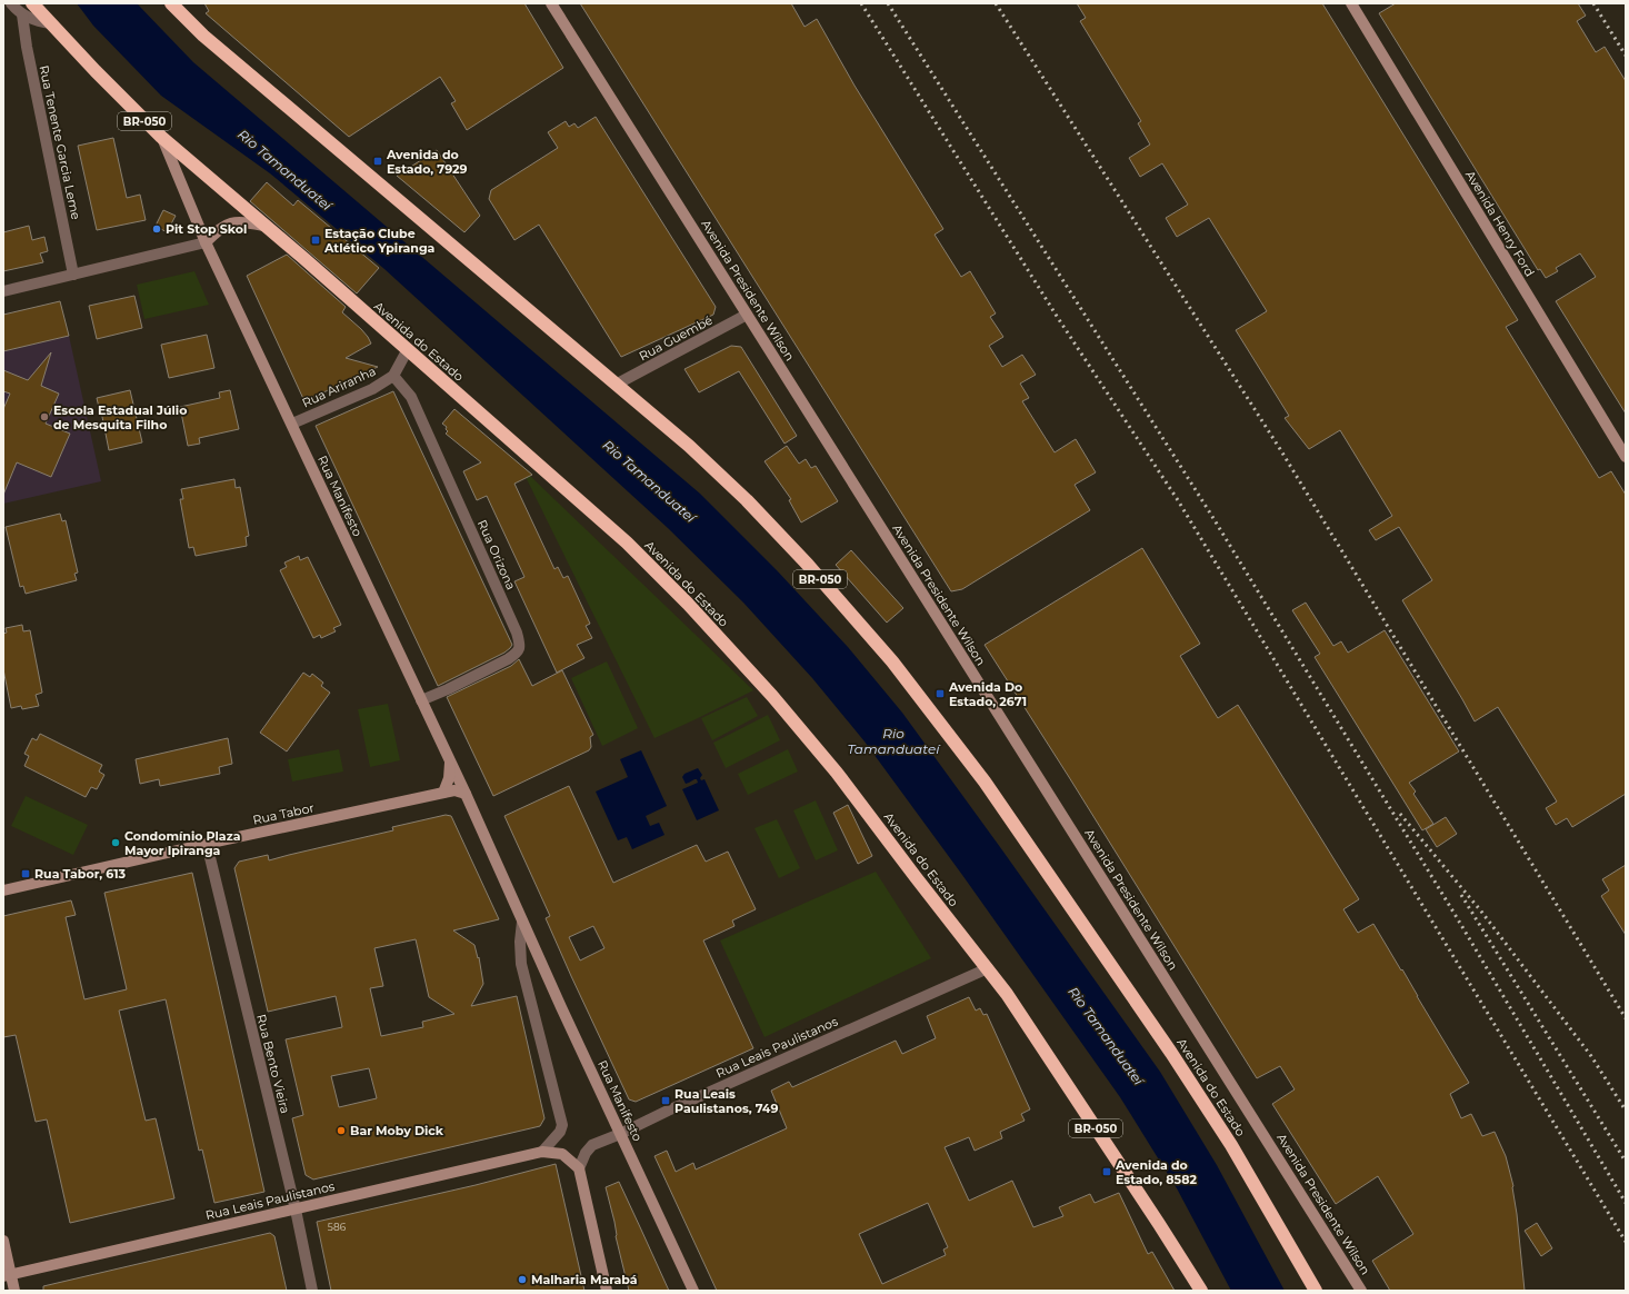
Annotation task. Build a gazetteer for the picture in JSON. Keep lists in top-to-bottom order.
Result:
{
  "streets": {
    "highway": ["BR-050", "Avenida do Estado"],
    "main road": [
      "Avenida Henry Ford",
      "Avenida Presidente Wilson",
      "Rua Manifesto",
      "Rua Tabor",
      "Rua Leais Paulistanos"
    ],
    "street": [
      "Rua Tenente Garcia Leme",
      "Rua Guembé",
      "Rua Ariranha",
      "Rua Orizona",
      "Rua Bento Vieira"
    ]
  },
  "crossings": [
    ["Avenida Presidente Wilson", "Rua Guembé"],
    ["Rua Guembé", "Avenida do Estado"],
    ["Avenida do Estado", "Rua Ariranha"],
    ["Avenida do Estado", "Rua Manifesto"],
    ["Avenida do Estado", "Rua Leais Paulistanos"],
    ["Rua Ariranha", "Rua Manifesto"],
    ["Rua Ariranha", "Rua Orizona"],
    ["Rua Manifesto", "Rua Orizona"],
    ["Rua Manifesto", "Rua Tabor"],
    ["Rua Manifesto", "Rua Leais Paulistanos"],
    ["Rua Tabor", "Rua Bento Vieira"],
    ["Rua Leais Paulistanos", "Rua Bento Vieira"]
  ],
  "water": ["Rio Tamanduateí"],
  "places": {
    "transit": [
      "Avenida do Estado, 7929",
      "Estação Clube Atlético Ypiranga",
      "Avenida Do Estado, 2671",
      "Rua Tabor, 613",
      "Rua Leais Paulistanos, 749",
      "Avenida do Estado, 8582"
    ],
    "other": [
      "Pit Stop Skol",
      "Escola Estadual Júlio de Mesquita Filho",
      "Condomínio Plaza Mayor Ipiranga",
      "Bar Moby Dick",
      "Malharia Marabá"
    ]
  },
  "house_numbers": ["586"]
}
